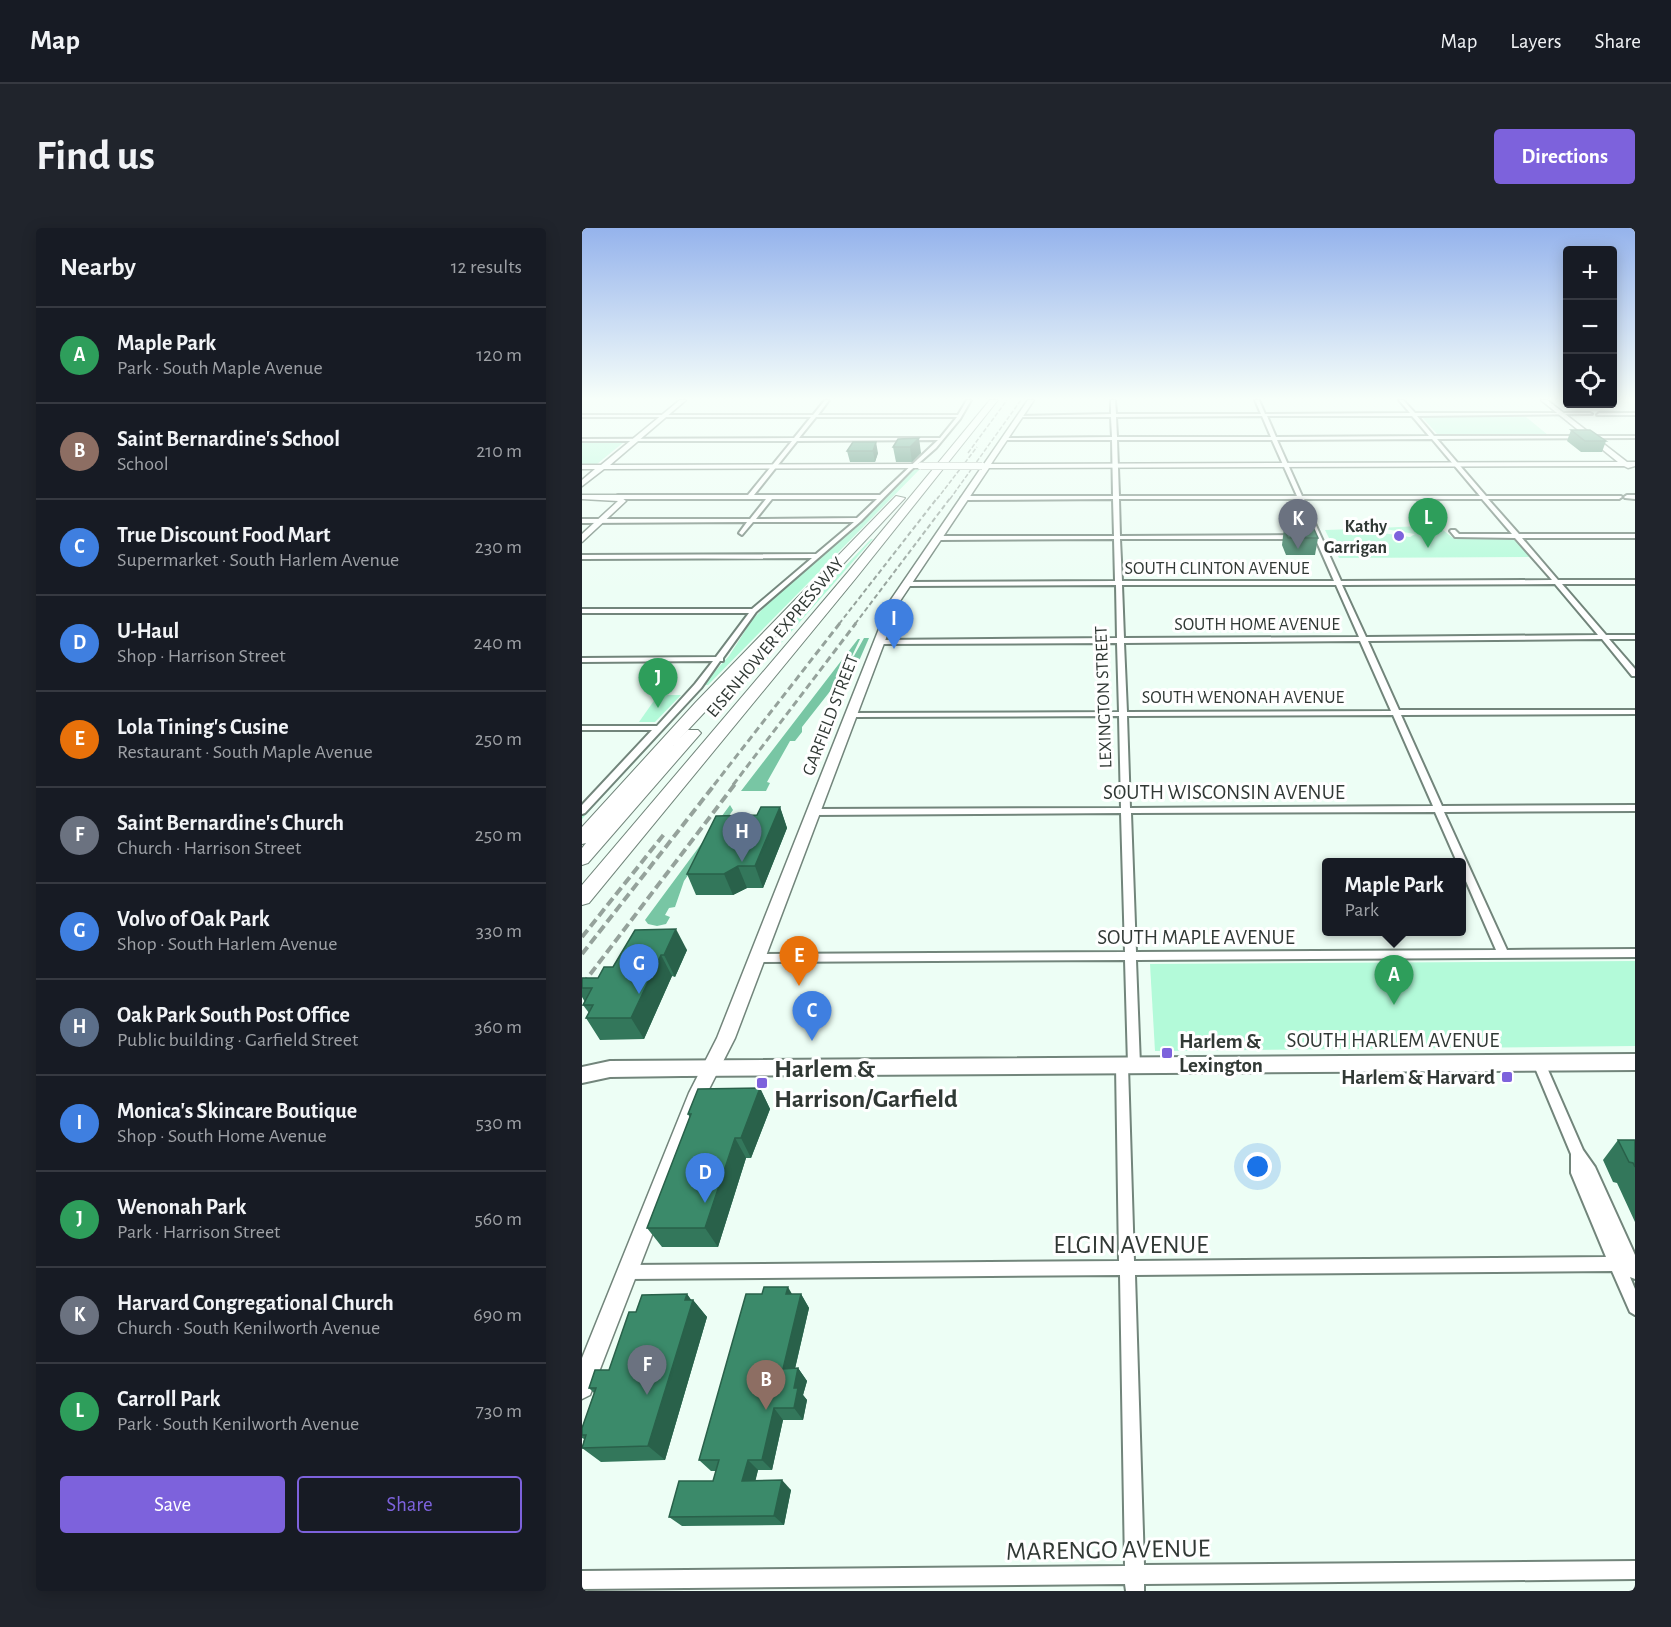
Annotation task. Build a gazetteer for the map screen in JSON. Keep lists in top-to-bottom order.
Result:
{
  "streets": {
    "highway": ["EISENHOWER EXPRESSWAY"],
    "main road": ["SOUTH HARLEM AVENUE"],
    "street": [
      "SOUTH CLINTON AVENUE",
      "SOUTH HOME AVENUE",
      "LEXINGTON STREET",
      "SOUTH WENONAH AVENUE",
      "GARFIELD STREET",
      "SOUTH WISCONSIN AVENUE",
      "SOUTH MAPLE AVENUE",
      "ELGIN AVENUE",
      "MARENGO AVENUE"
    ]
  },
  "crossings": [
    ["SOUTH CLINTON AVENUE", "LEXINGTON STREET"],
    ["SOUTH CLINTON AVENUE", "GARFIELD STREET"],
    ["SOUTH HOME AVENUE", "LEXINGTON STREET"],
    ["SOUTH HOME AVENUE", "GARFIELD STREET"],
    ["LEXINGTON STREET", "SOUTH WENONAH AVENUE"],
    ["LEXINGTON STREET", "SOUTH WISCONSIN AVENUE"],
    ["LEXINGTON STREET", "SOUTH MAPLE AVENUE"],
    ["LEXINGTON STREET", "SOUTH HARLEM AVENUE"],
    ["LEXINGTON STREET", "ELGIN AVENUE"],
    ["LEXINGTON STREET", "MARENGO AVENUE"],
    ["SOUTH WENONAH AVENUE", "GARFIELD STREET"],
    ["GARFIELD STREET", "SOUTH WISCONSIN AVENUE"],
    ["GARFIELD STREET", "SOUTH MAPLE AVENUE"],
    ["GARFIELD STREET", "SOUTH HARLEM AVENUE"],
    ["GARFIELD STREET", "ELGIN AVENUE"]
  ],
  "places": {
    "other": ["Kathy Garrigan"],
    "transit": ["Harlem & Lexington", "Harlem & Harvard", "Harlem & Harrison/Garfield"]
  },
  "page": {
    "header": "Map",
    "nav": ["Map", "Layers", "Share"],
    "buttons": [
      "Directions",
      ["Save", "Share"]
    ],
    "title": "Find us",
    "heading": ["Nearby", "12 results"],
    "map_buttons": ["+", "−"],
    "list": [
      {
        "mark": "A",
        "name": "Maple Park",
        "note": "Park · South Maple Avenue",
        "value": "120 m"
      },
      {
        "mark": "B",
        "name": "Saint Bernardine's School",
        "note": "School",
        "value": "210 m"
      },
      {
        "mark": "C",
        "name": "True Discount Food Mart",
        "note": "Supermarket · South Harlem Avenue",
        "value": "230 m"
      },
      {
        "mark": "D",
        "name": "U-Haul",
        "note": "Shop · Harrison Street",
        "value": "240 m"
      },
      {
        "mark": "E",
        "name": "Lola Tining's Cusine",
        "note": "Restaurant · South Maple Avenue",
        "value": "250 m"
      },
      {
        "mark": "F",
        "name": "Saint Bernardine's Church",
        "note": "Church · Harrison Street",
        "value": "250 m"
      },
      {
        "mark": "G",
        "name": "Volvo of Oak Park",
        "note": "Shop · South Harlem Avenue",
        "value": "330 m"
      },
      {
        "mark": "H",
        "name": "Oak Park South Post Office",
        "note": "Public building · Garfield Street",
        "value": "360 m"
      },
      {
        "mark": "I",
        "name": "Monica's Skincare Boutique",
        "note": "Shop · South Home Avenue",
        "value": "530 m"
      },
      {
        "mark": "J",
        "name": "Wenonah Park",
        "note": "Park · Harrison Street",
        "value": "560 m"
      },
      {
        "mark": "K",
        "name": "Harvard Congregational Church",
        "note": "Church · South Kenilworth Avenue",
        "value": "690 m"
      },
      {
        "mark": "L",
        "name": "Carroll Park",
        "note": "Park · South Kenilworth Avenue",
        "value": "730 m"
      }
    ],
    "pins": [
      "L",
      "K",
      "I",
      "J",
      "H",
      "E",
      "G",
      "A",
      "C",
      "D",
      "F",
      "B"
    ],
    "popup": ["Maple Park", "Park"]
  }
}
